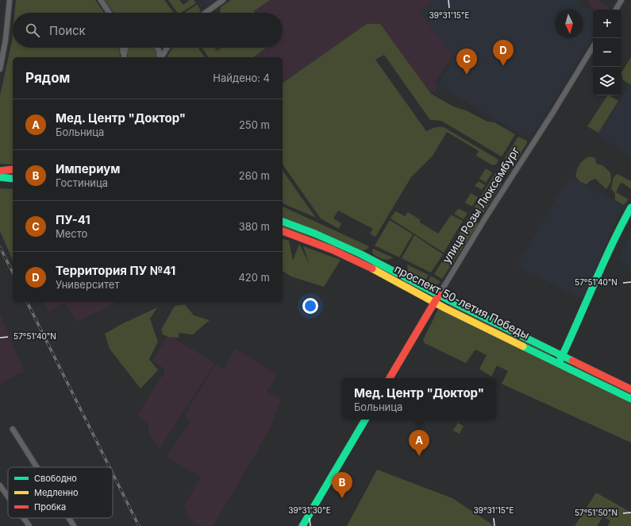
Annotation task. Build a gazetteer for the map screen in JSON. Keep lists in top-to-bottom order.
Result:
{
  "streets": {
    "main road": ["улица Розы Люксембург", "проспект 50-летия Победы"]
  },
  "crossings": [
    ["улица Розы Люксембург", "проспект 50-летия Победы"]
  ],
  "legend": ["Свободно", "Медленно", "Пробка"],
  "north": "bottom",
  "page": {
    "map_buttons": ["+", "−"],
    "search": "Поиск",
    "pins": [
      "D",
      "C",
      "A",
      "B"
    ],
    "heading": ["Рядом", "Найдено: 4"],
    "list": [
      {
        "mark": "A",
        "name": "Мед. Центр \"Доктор\"",
        "note": "Больница",
        "value": "250 m"
      },
      {
        "mark": "B",
        "name": "Империум",
        "note": "Гостиница",
        "value": "260 m"
      },
      {
        "mark": "C",
        "name": "ПУ-41",
        "note": "Место",
        "value": "380 m"
      },
      {
        "mark": "D",
        "name": "Территория ПУ №41",
        "note": "Университет",
        "value": "420 m"
      }
    ],
    "popup": ["Мед. Центр \"Доктор\"", "Больница"]
  },
  "coordinates": [
    "39°31'15\"E",
    "57°51'40\"N",
    "39°31'30\"E",
    "57°51'50\"N"
  ]
}
